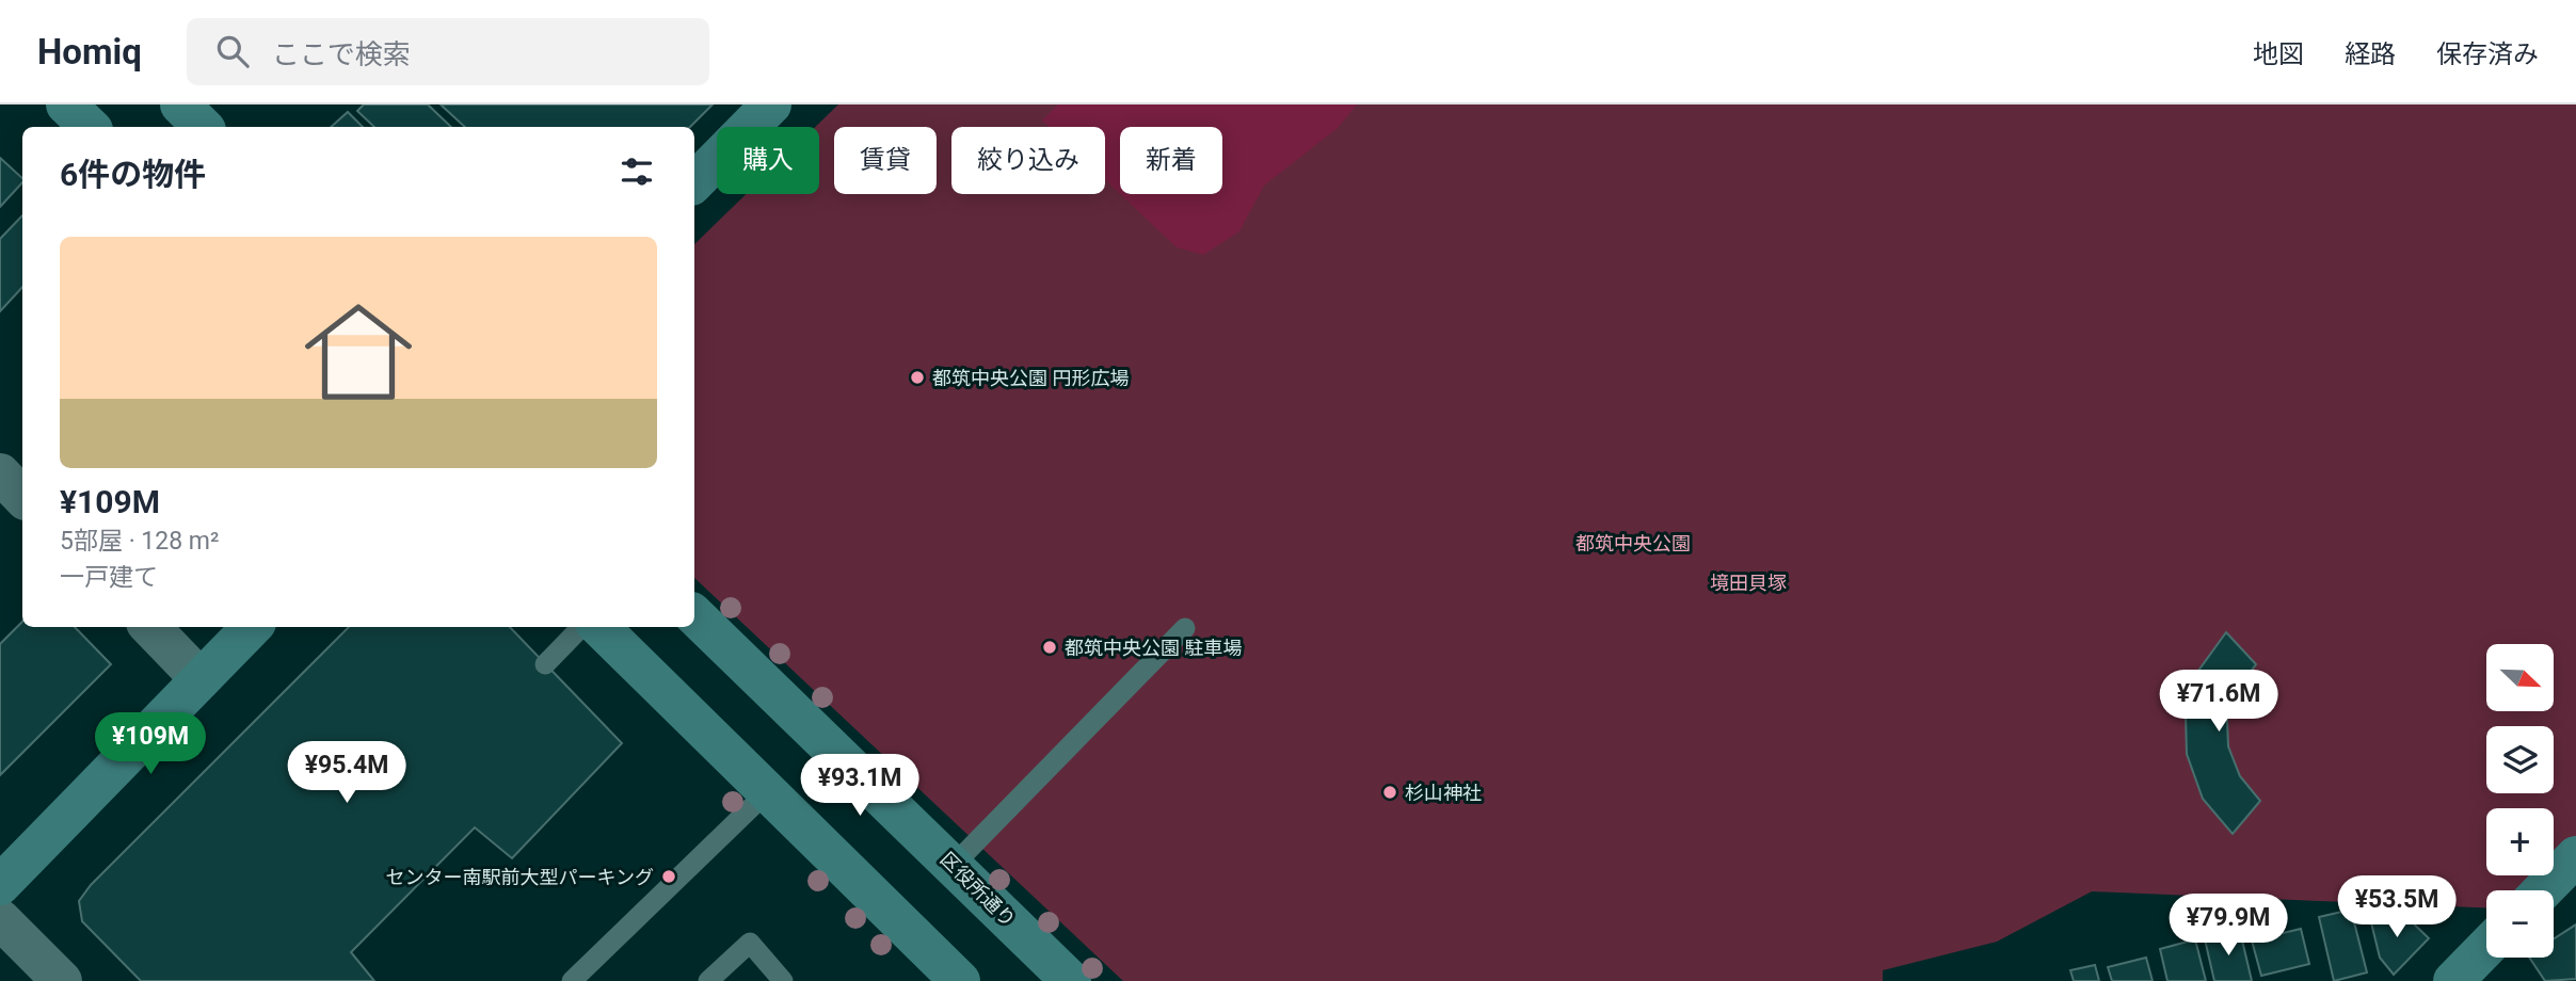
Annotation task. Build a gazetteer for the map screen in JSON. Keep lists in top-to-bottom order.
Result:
{
  "streets": {
    "street": ["区役所通り"]
  },
  "parks": ["都筑中央公園", "境田貝塚"],
  "places": [
    "都筑中央公園 円形広場",
    "都筑中央公園 駐車場",
    "杉山神社",
    "センター南駅前大型パーキング"
  ],
  "north": "bottom right",
  "page": {
    "header": "Homiq",
    "search": "ここで検索",
    "nav": ["地図", "経路", "保存済み"],
    "chip": [
      "購入",
      "賃貸",
      "絞り込み",
      "新着"
    ],
    "heading": "6件の物件",
    "list": [
      {
        "name": "¥109M",
        "note": "5部屋 · 128 m² · 一戸建て"
      }
    ],
    "map_buttons": ["+", "−"],
    "price": [
      "¥71.6M",
      "¥109M",
      "¥95.4M",
      "¥93.1M",
      "¥53.5M",
      "¥79.9M"
    ]
  }
}
